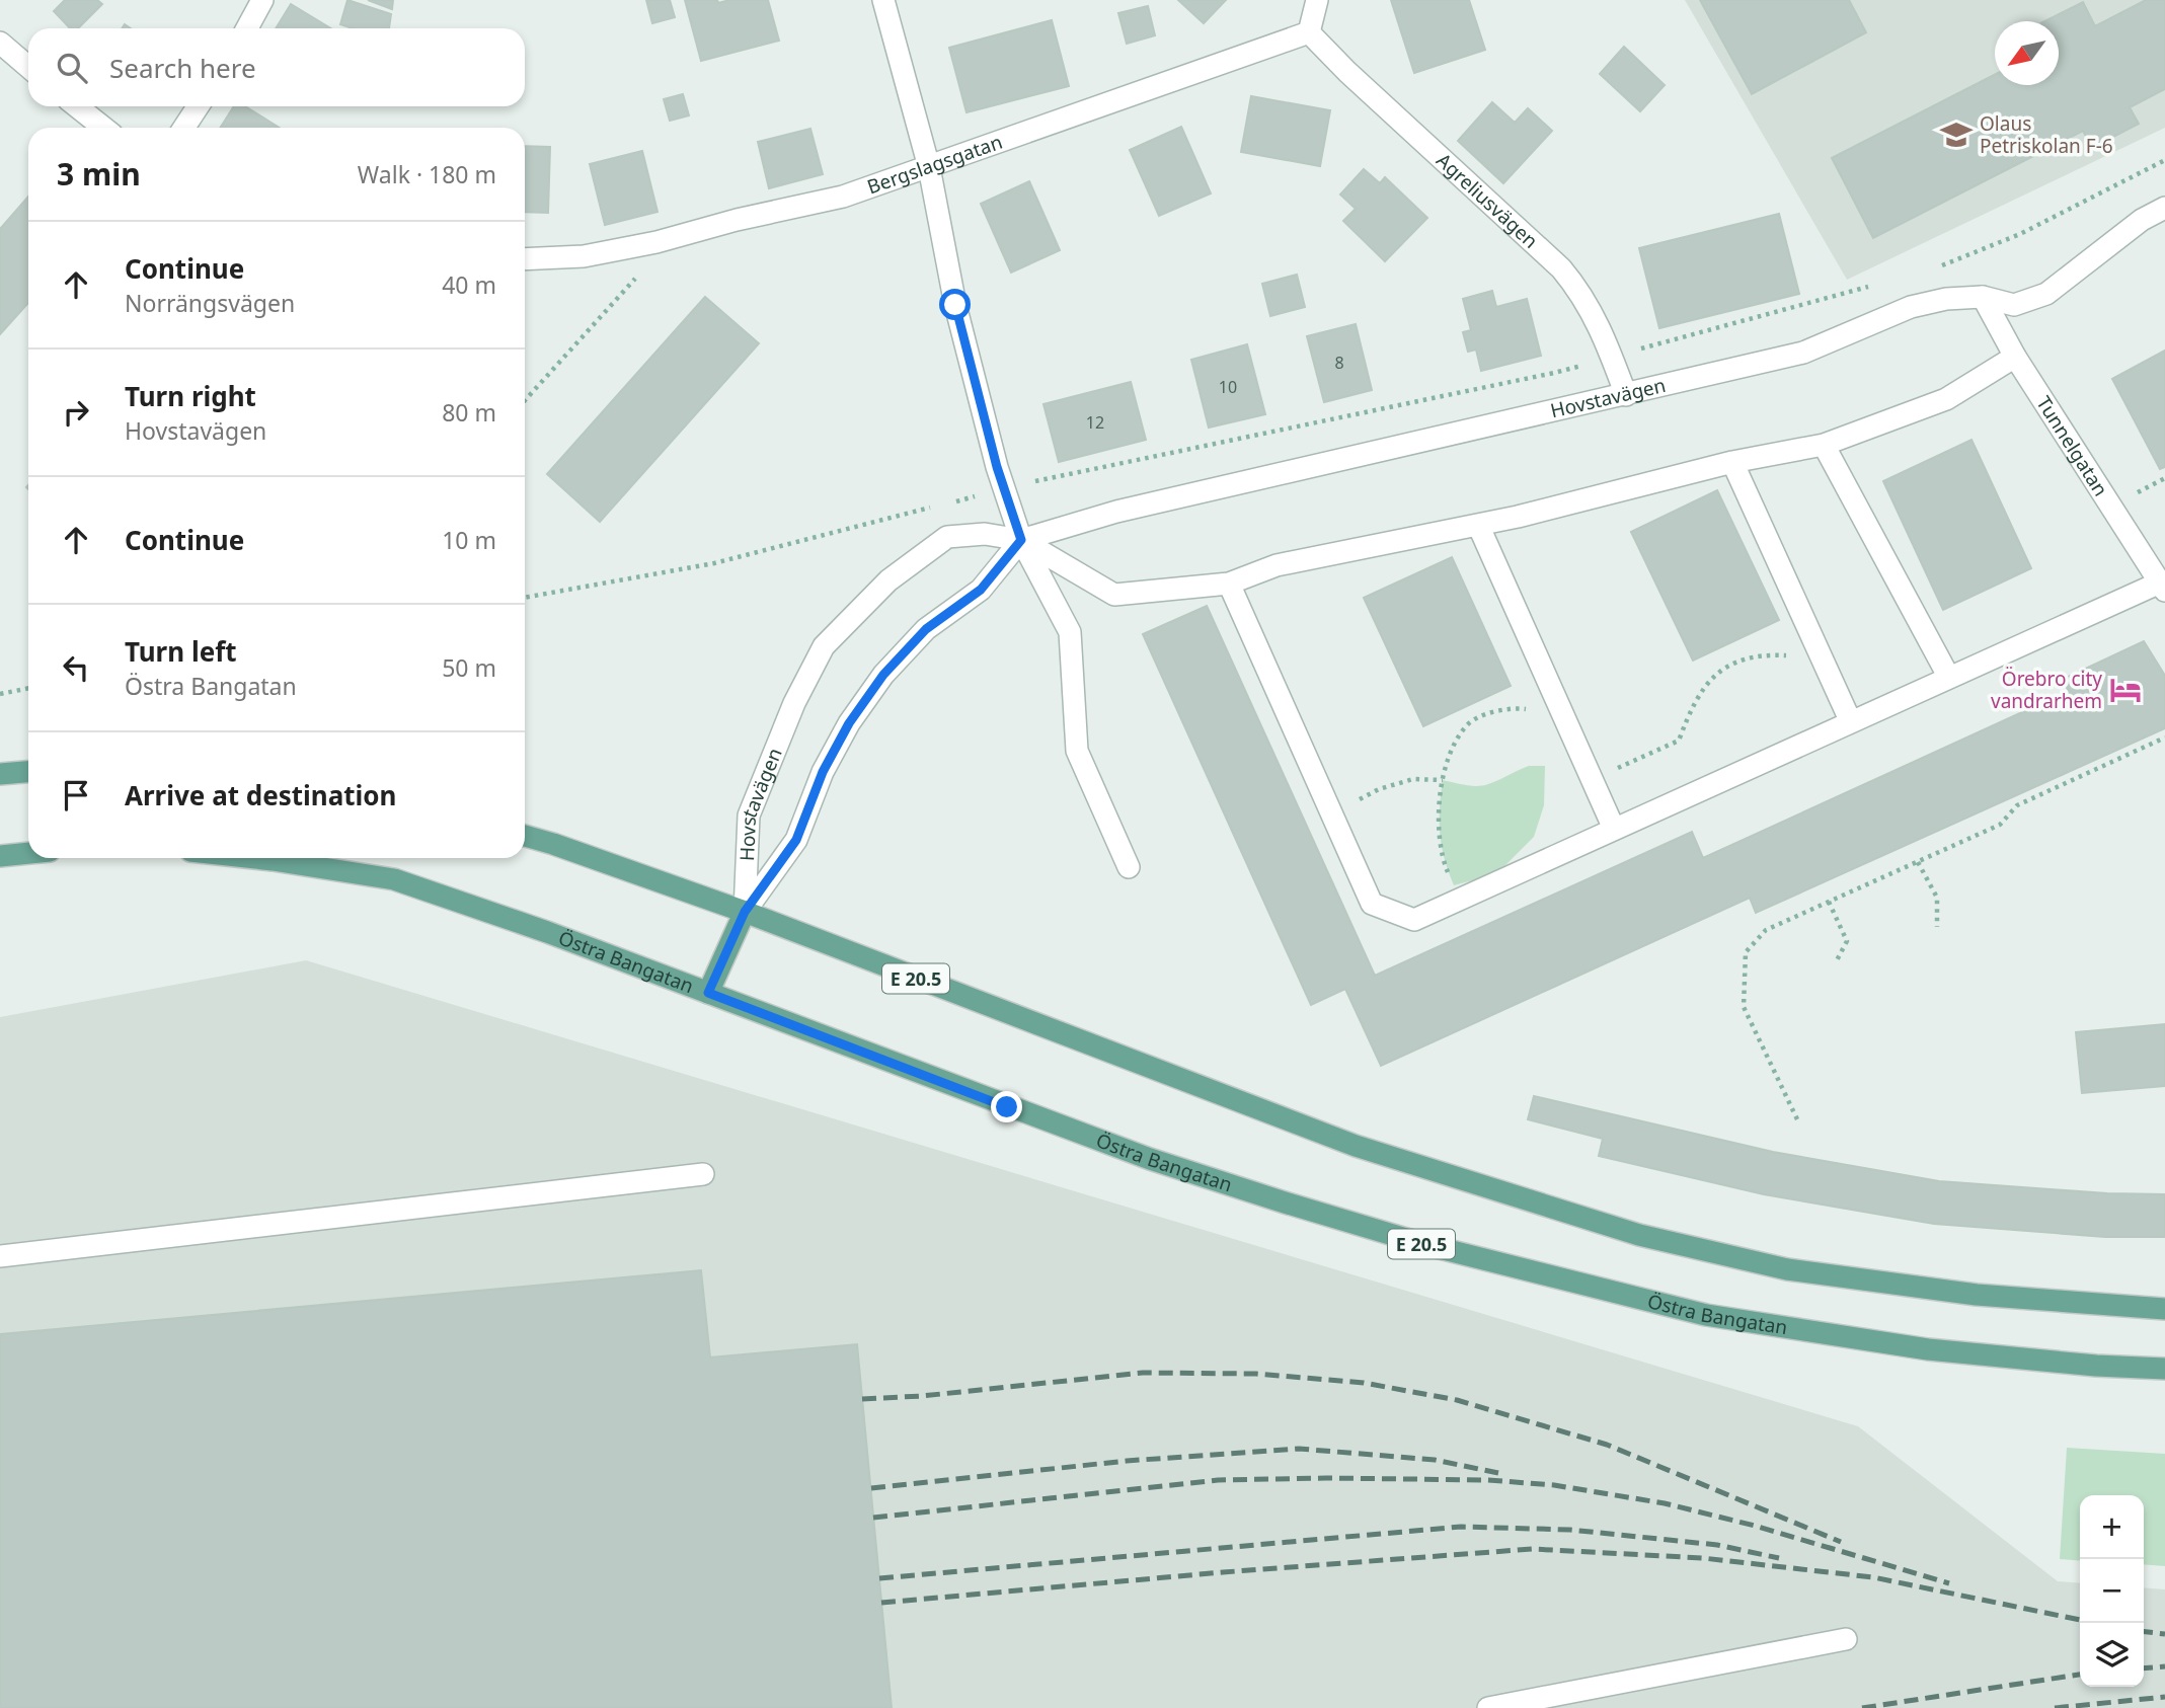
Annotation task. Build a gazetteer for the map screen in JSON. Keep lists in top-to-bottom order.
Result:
{
  "streets": {
    "main road": ["Östra Bangatan", "E 20.5"],
    "street": [
      "Bergslagsgatan",
      "Agreliusvägen",
      "Hovstavägen",
      "Tunnelgatan"
    ]
  },
  "crossings": [
    ["Bergslagsgatan", "Agreliusvägen"],
    ["Agreliusvägen", "Hovstavägen"],
    ["Hovstavägen", "Tunnelgatan"],
    ["Hovstavägen", "E 20.5"]
  ],
  "places": {
    "school or university": ["Olaus Petriskolan F-6"],
    "hotel": ["Örebro city vandrarhem"]
  },
  "house_numbers": ["8", "10", "12"],
  "north": "bottom left",
  "page": {
    "search": "Search here",
    "heading": ["3 min", "Walk · 180 m"],
    "list": [
      ["Continue", "Norrängsvägen", "40 m"],
      ["Turn right", "Hovstavägen", "80 m"],
      ["Continue", "10 m"],
      ["Turn left", "Östra Bangatan", "50 m"],
      "Arrive at destination"
    ],
    "map_buttons": ["+", "−"]
  }
}
